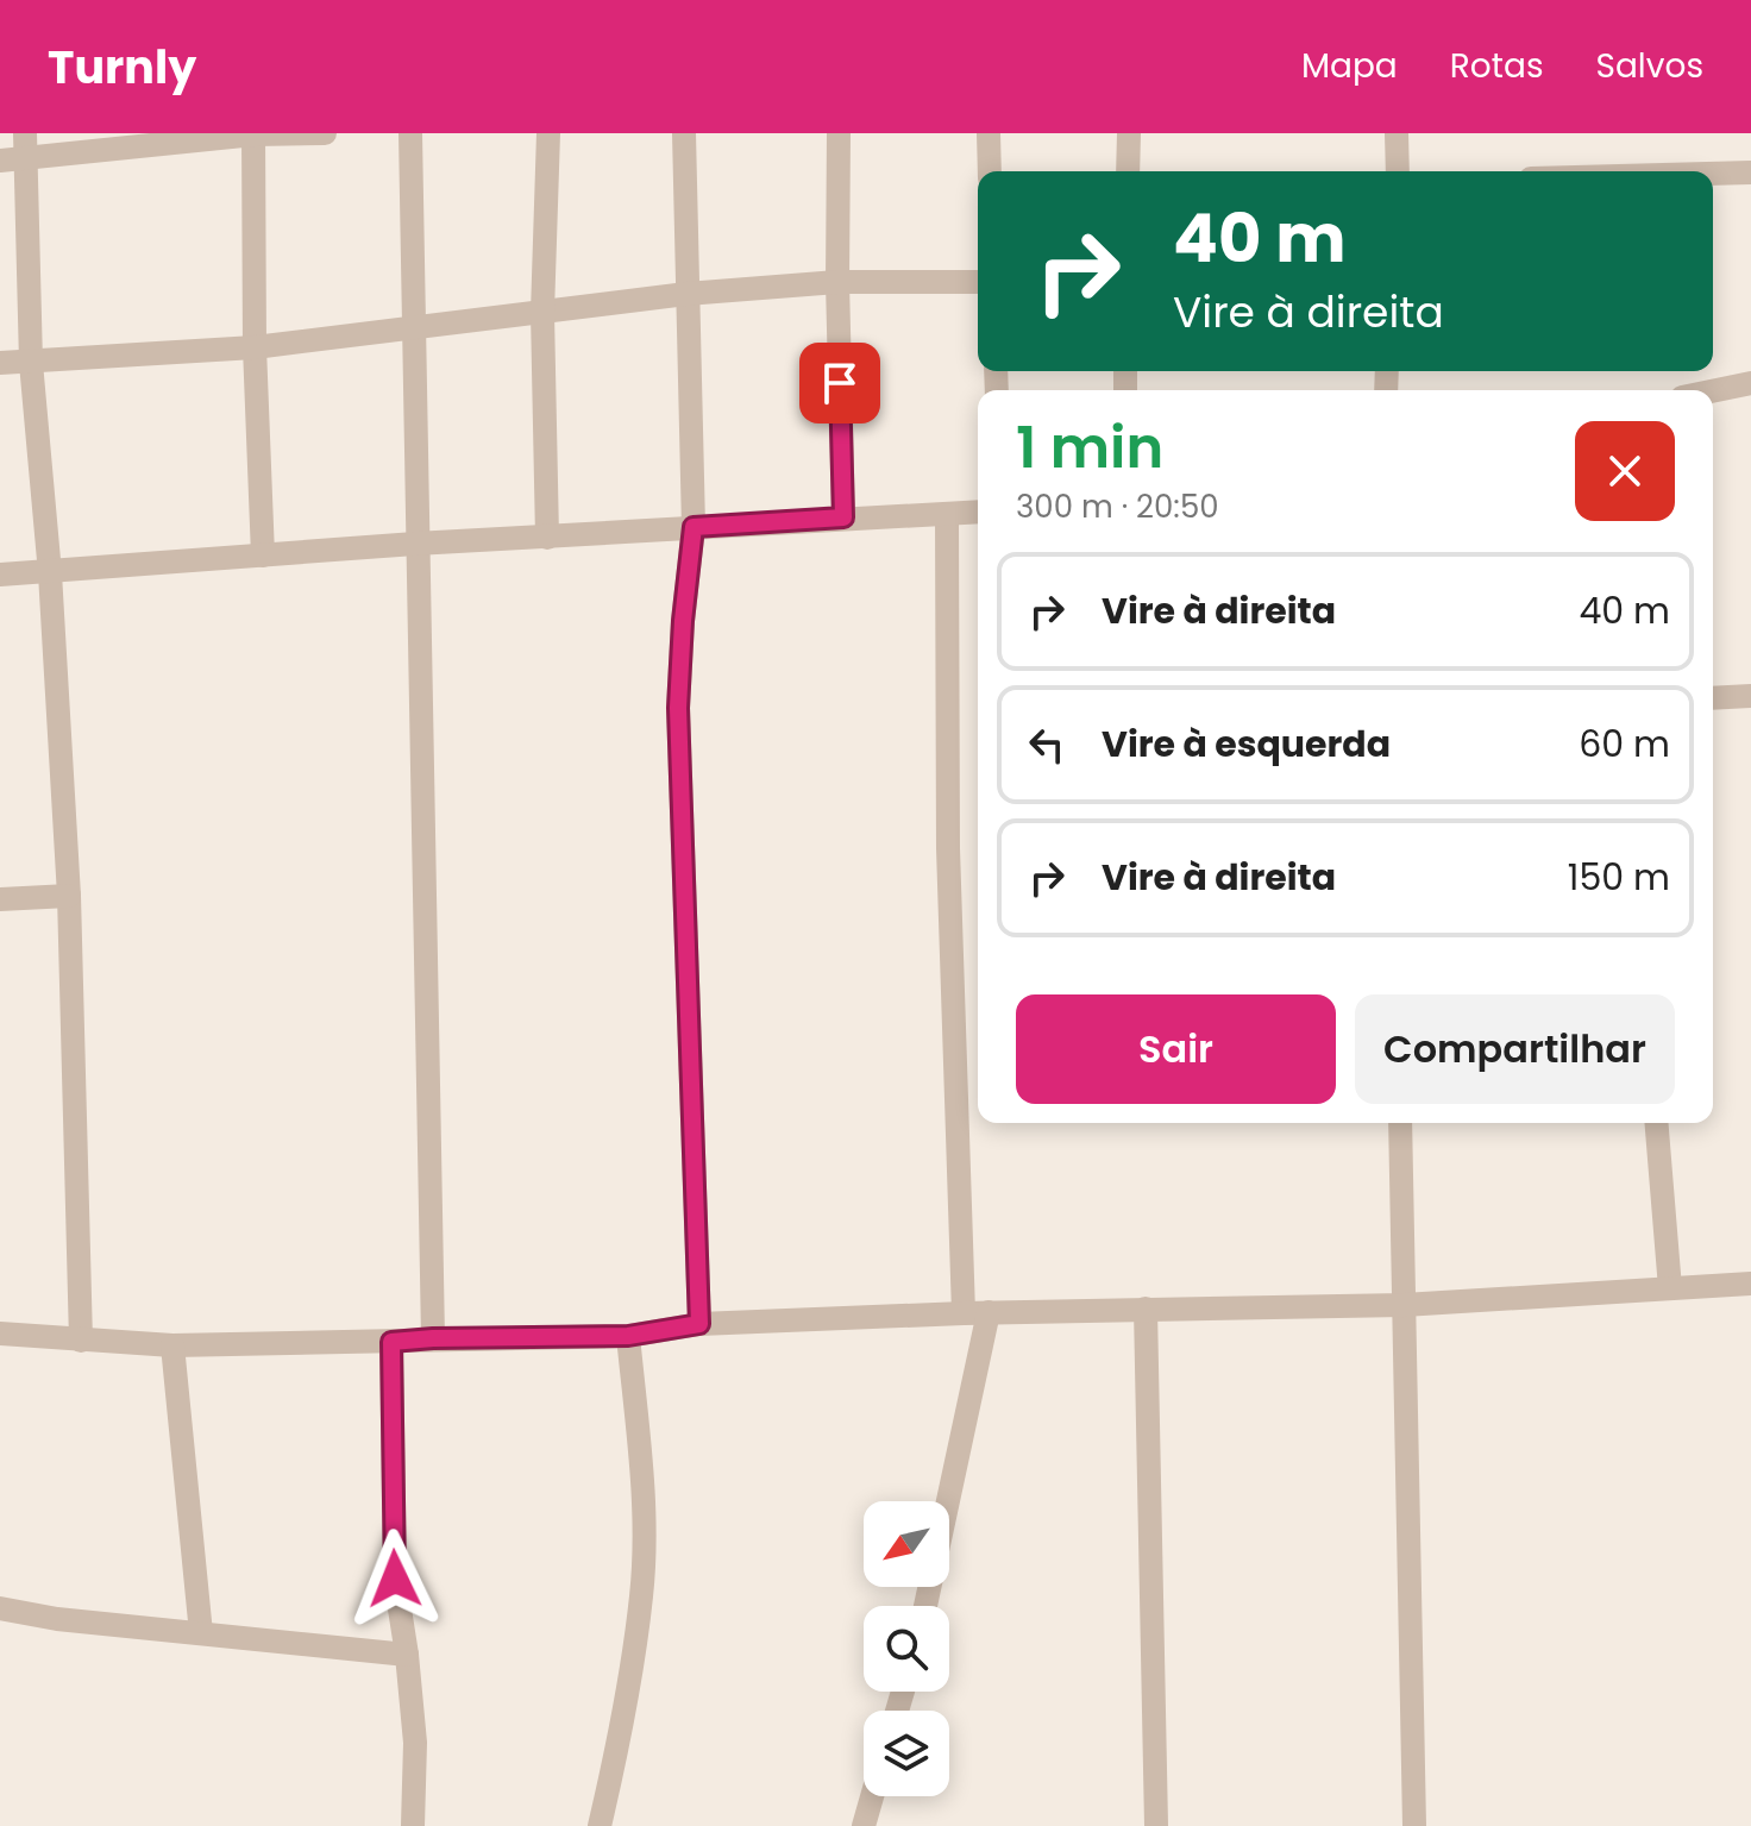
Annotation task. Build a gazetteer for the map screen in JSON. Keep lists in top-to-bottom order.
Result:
{
  "north": "bottom left",
  "page": {
    "header": "Turnly",
    "nav": ["Mapa", "Rotas", "Salvos"],
    "turn": ["40 m", "Vire à direita"],
    "heading": ["1 min", "300 m · 20:50"],
    "list": [
      {
        "name": "Vire à direita",
        "value": "40 m"
      },
      {
        "name": "Vire à esquerda",
        "value": "60 m"
      },
      {
        "name": "Vire à direita",
        "value": "150 m"
      }
    ],
    "buttons": ["Sair", "Compartilhar"]
  }
}
